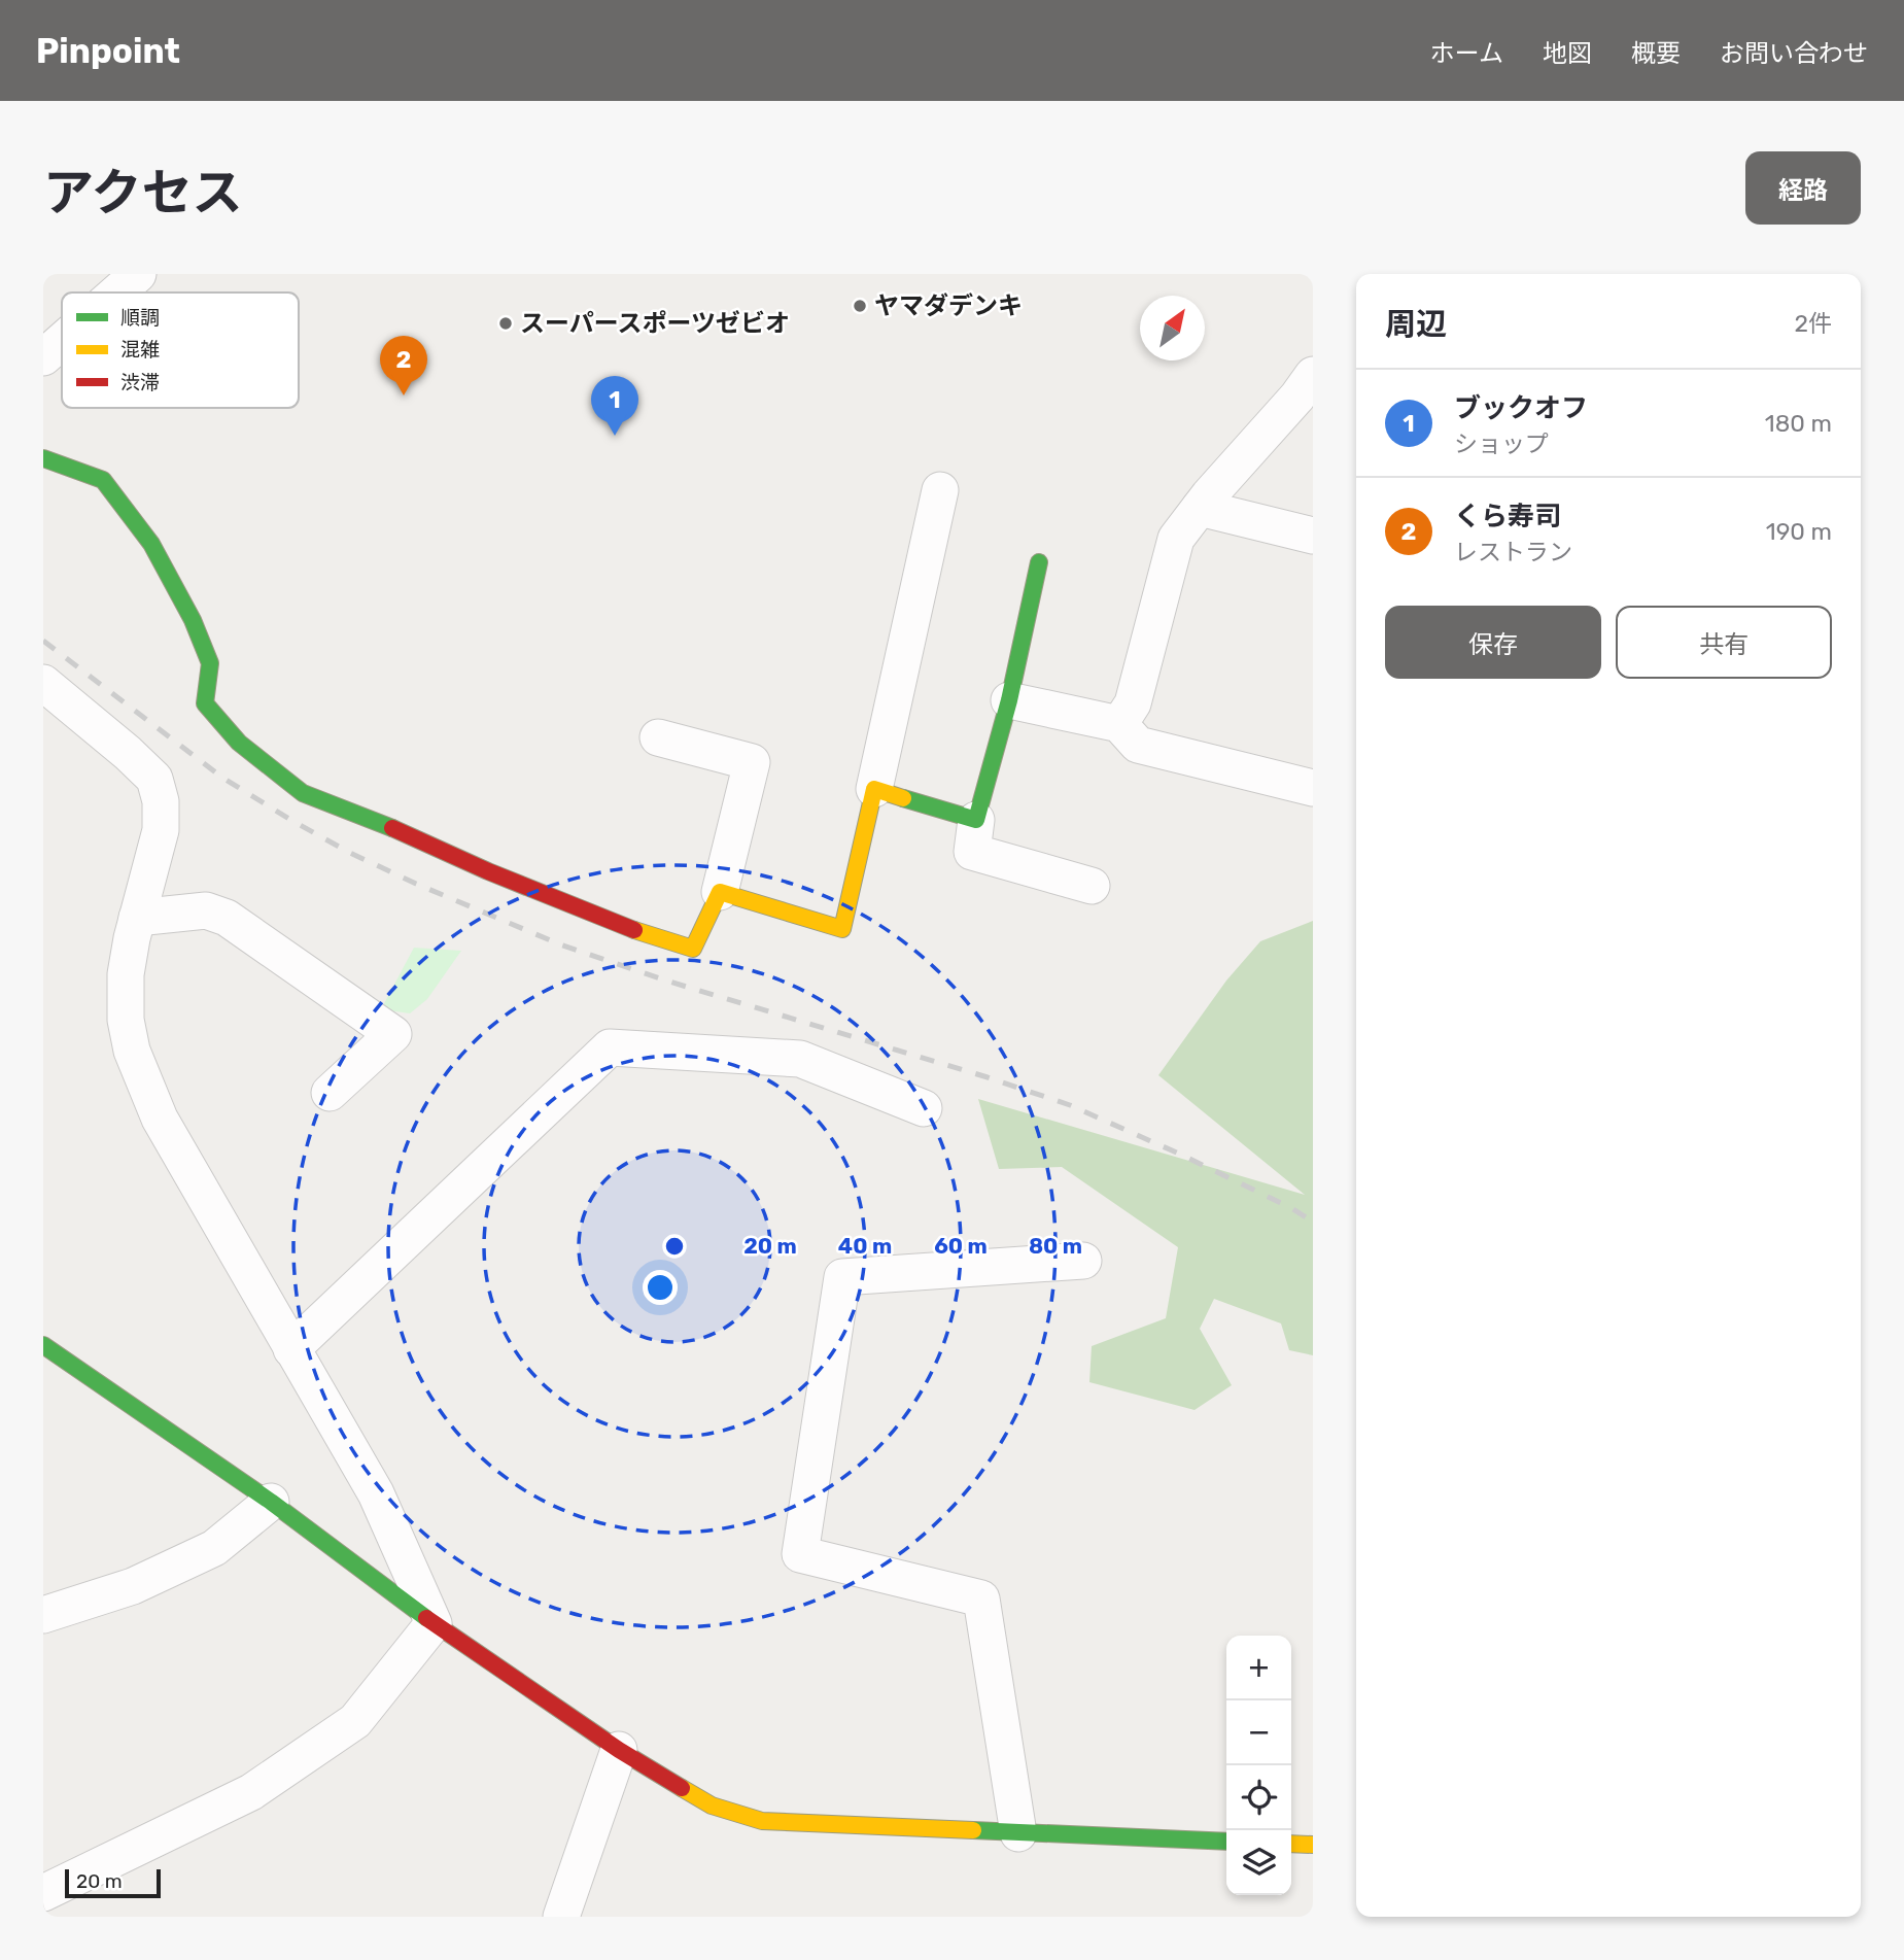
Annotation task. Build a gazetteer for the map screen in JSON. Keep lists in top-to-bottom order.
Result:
{
  "places": ["ヤマダデンキ", "スーパースポーツゼビオ"],
  "legend": ["順調", "混雑", "渋滞"],
  "scale_bar": "20 m",
  "north": "top right",
  "page": {
    "header": "Pinpoint",
    "nav": [
      "ホーム",
      "地図",
      "概要",
      "お問い合わせ"
    ],
    "title": "アクセス",
    "buttons": [
      "経路",
      ["保存", "共有"]
    ],
    "heading": ["周辺", "2件"],
    "pins": ["2", "1"],
    "list": [
      {
        "mark": "1",
        "name": "ブックオフ",
        "note": "ショップ",
        "value": "180 m"
      },
      {
        "mark": "2",
        "name": "くら寿司",
        "note": "レストラン",
        "value": "190 m"
      }
    ],
    "map_buttons": ["+", "−"],
    "scale": "20 m"
  },
  "rings": [
    "20 m",
    "40 m",
    "60 m",
    "80 m"
  ]
}
